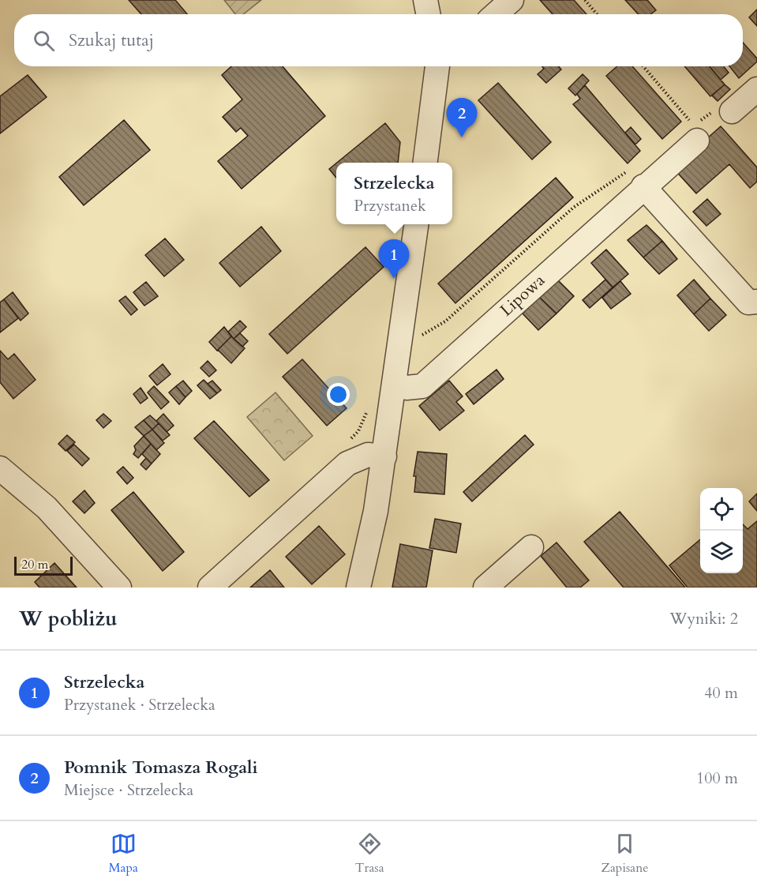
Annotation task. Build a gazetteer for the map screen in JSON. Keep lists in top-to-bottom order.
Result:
{
  "streets": {
    "street": ["Lipowa"]
  },
  "scale_bar": "20 m",
  "page": {
    "search": "Szukaj tutaj",
    "pins": ["2", "1"],
    "popup": ["Strzelecka", "Przystanek"],
    "scale": "20 m",
    "heading": ["W pobliżu", "Wyniki: 2"],
    "list": [
      {
        "mark": "1",
        "name": "Strzelecka",
        "note": "Przystanek · Strzelecka",
        "value": "40 m"
      },
      {
        "mark": "2",
        "name": "Pomnik Tomasza Rogali",
        "note": "Miejsce · Strzelecka",
        "value": "100 m"
      }
    ],
    "nav": ["Mapa", "Trasa", "Zapisane"]
  }
}
